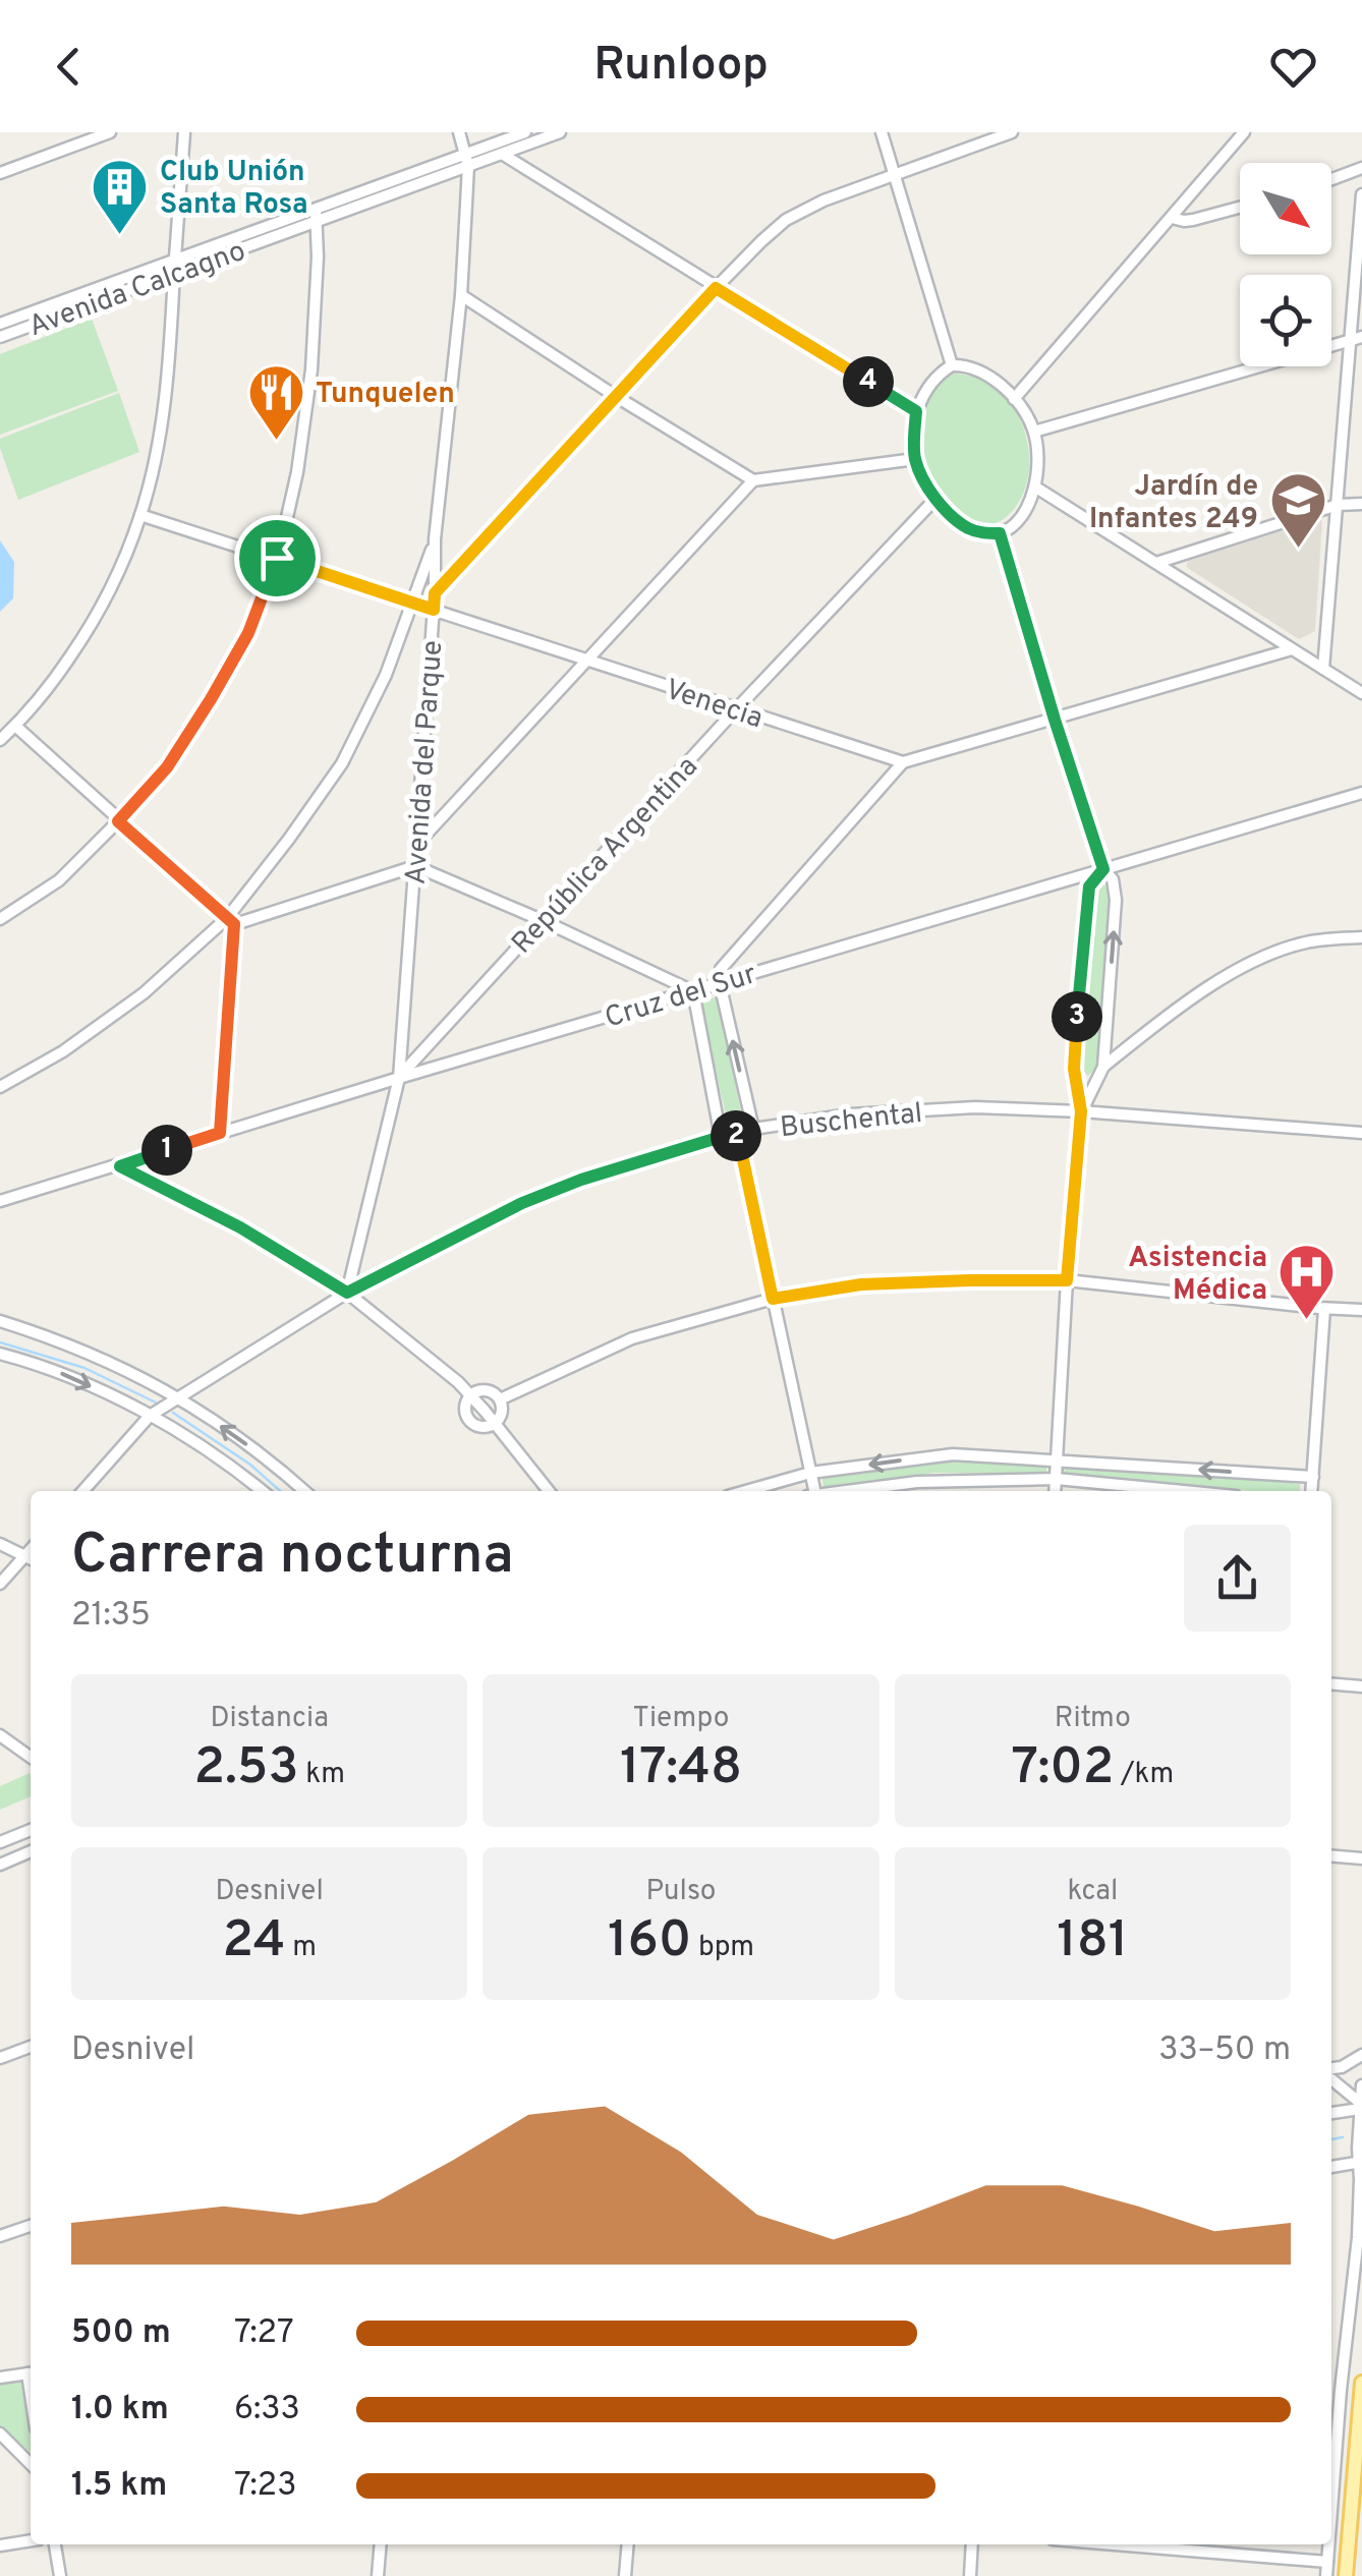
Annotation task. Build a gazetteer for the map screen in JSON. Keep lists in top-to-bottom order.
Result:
{
  "streets": {
    "street": [
      "Avenida Calcagno",
      "Venecia",
      "Avenida del Parque",
      "República Argentina",
      "Cruz del Sur",
      "Buschental"
    ]
  },
  "crossings": [
    ["Avenida Calcagno", "Avenida del Parque"],
    ["Venecia", "Avenida del Parque"],
    ["Venecia", "República Argentina"],
    ["Avenida del Parque", "República Argentina"],
    ["Avenida del Parque", "Cruz del Sur"],
    ["Avenida del Parque", "Buschental"],
    ["República Argentina", "Cruz del Sur"]
  ],
  "places": {
    "building": ["Club Unión Santa Rosa"],
    "restaurant": ["Tunquelen"],
    "school or university": ["Jardín de Infantes 249"],
    "hospital": ["Asistencia Médica"]
  },
  "north": "bottom right",
  "page": {
    "header": "Runloop",
    "pins": [
      "4",
      "3",
      "2",
      "1"
    ],
    "heading": ["Carrera nocturna", "21:35"],
    "stats": [
      ["Distancia", "2.53 km"],
      ["Tiempo", "17:48"],
      ["Ritmo", "7:02 /km"],
      ["Desnivel", "24 m"],
      ["Pulso", "160 bpm"],
      ["kcal", "181"]
    ],
    "chart": ["Desnivel", "33–50 m"],
    "list": [
      {
        "name": "500 m",
        "note": "7:27"
      },
      {
        "name": "1.0 km",
        "note": "6:33"
      },
      {
        "name": "1.5 km",
        "note": "7:23"
      }
    ]
  }
}
